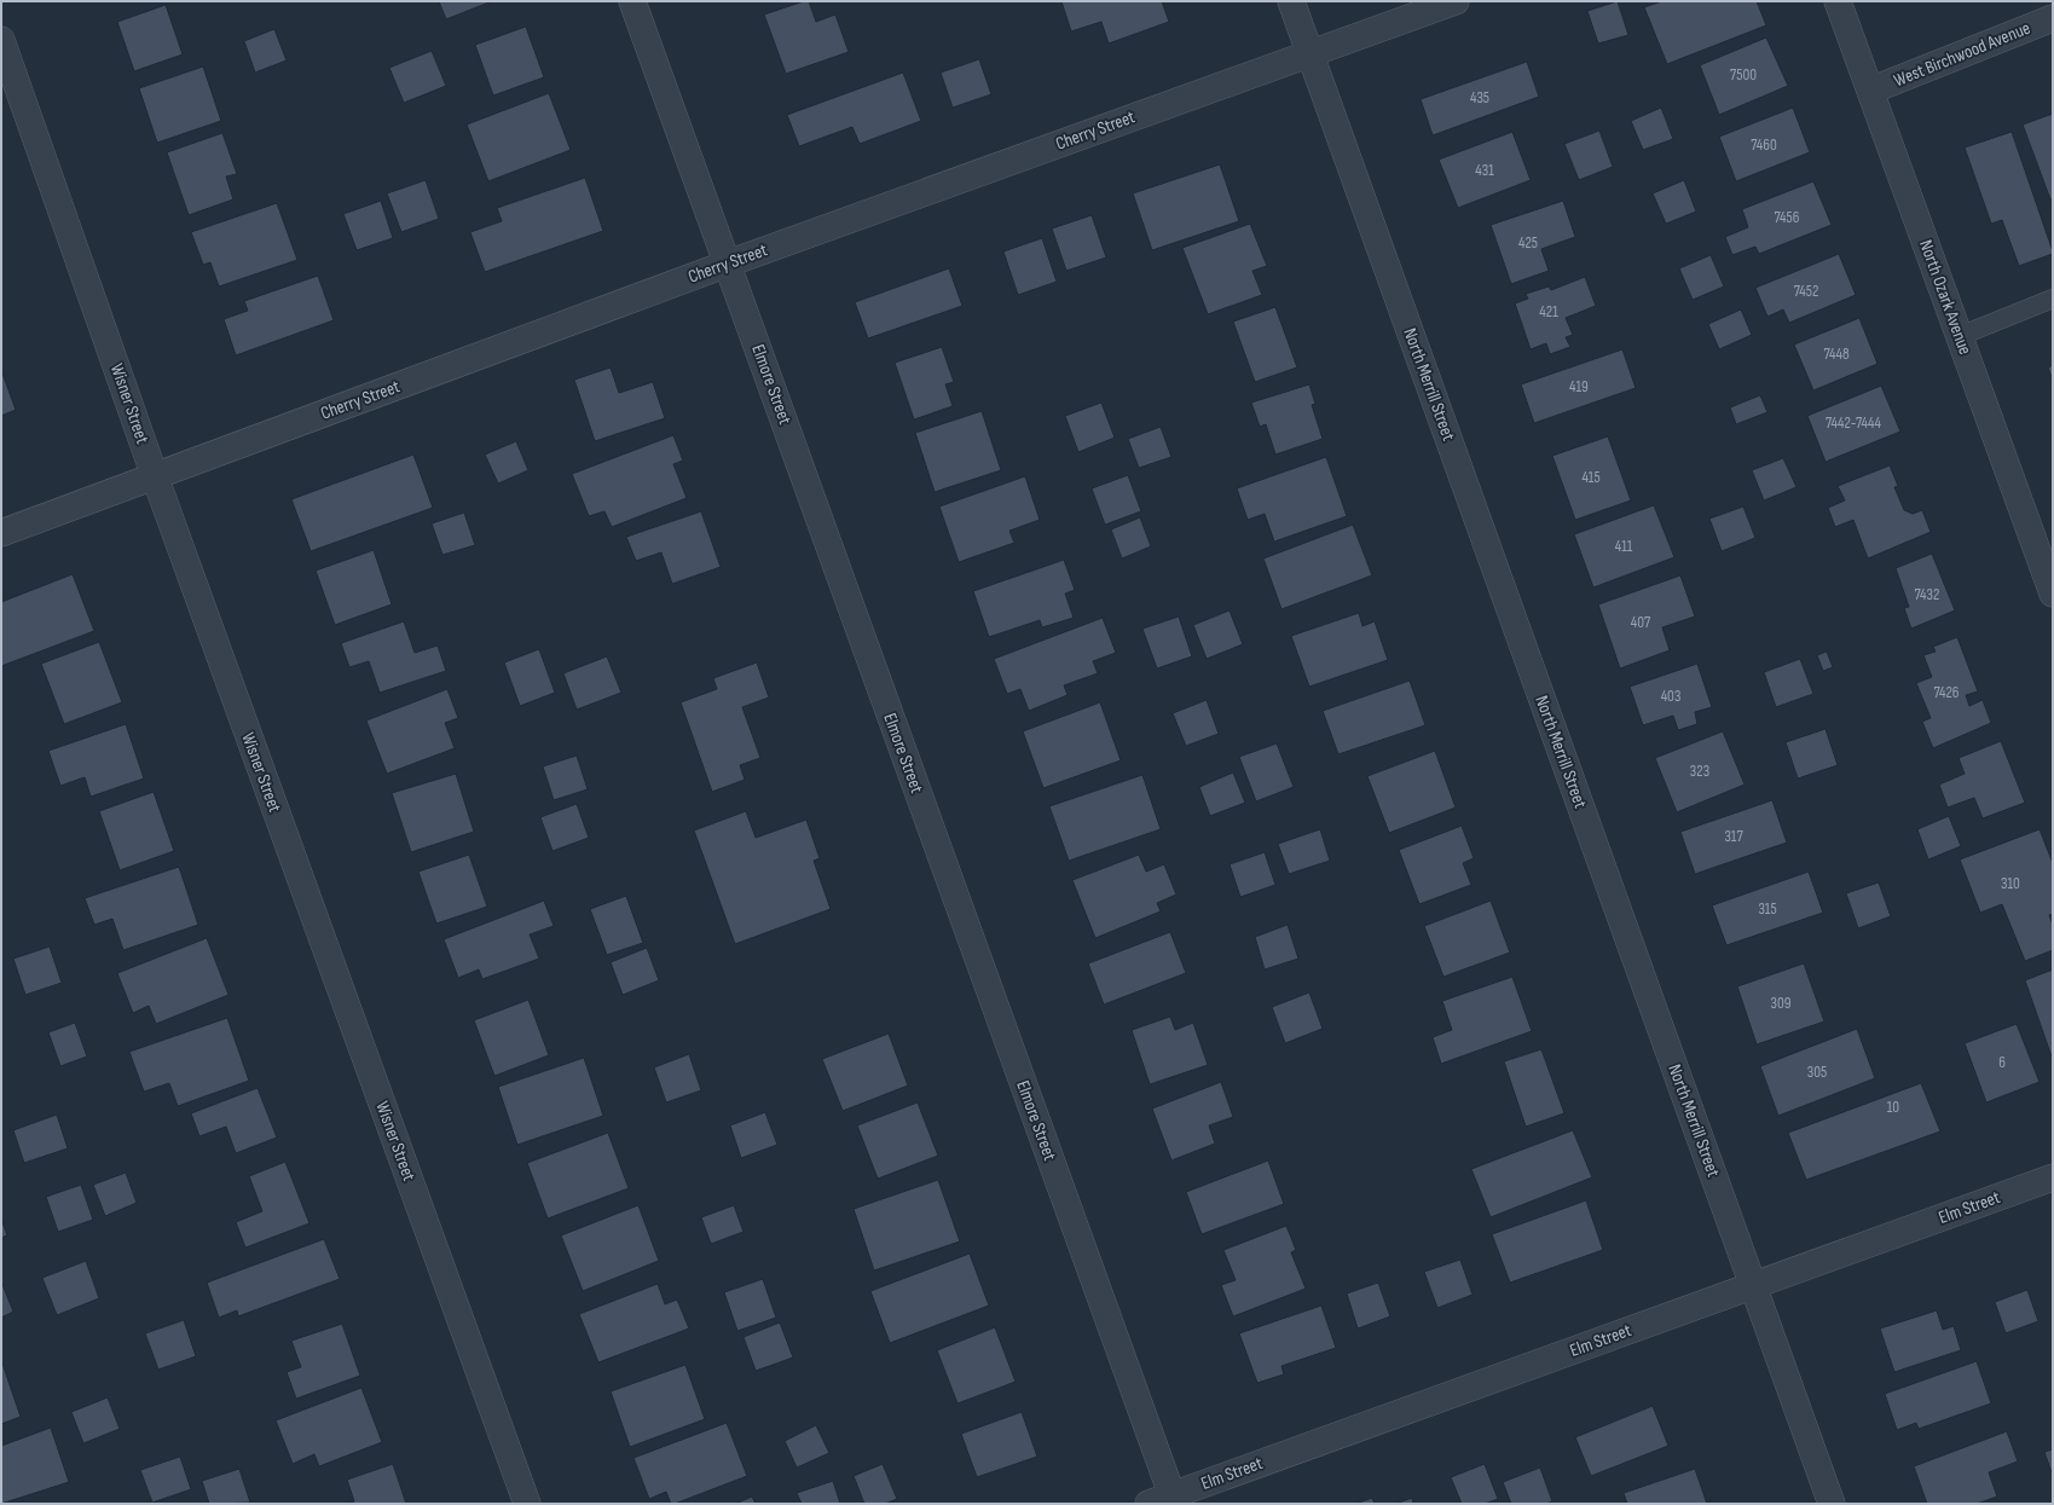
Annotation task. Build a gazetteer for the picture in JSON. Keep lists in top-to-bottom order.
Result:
{
  "streets": {
    "street": [
      "West Birchwood Avenue",
      "Cherry Street",
      "North Ozark Avenue",
      "Elmore Street",
      "North Merrill Street",
      "Wisner Street",
      "Elm Street"
    ]
  },
  "crossings": [
    ["West Birchwood Avenue", "North Ozark Avenue"],
    ["Cherry Street", "Elmore Street"],
    ["Cherry Street", "North Merrill Street"],
    ["Cherry Street", "Wisner Street"],
    ["Elmore Street", "Elm Street"],
    ["North Merrill Street", "Elm Street"]
  ],
  "house_numbers": [
    "7500",
    "435",
    "7460",
    "431",
    "7456",
    "425",
    "7452",
    "421",
    "7448",
    "419",
    "7442-7444",
    "415",
    "411",
    "7432",
    "407",
    "7426",
    "403",
    "323",
    "317",
    "310",
    "315",
    "309",
    "6",
    "305",
    "10"
  ]
}
